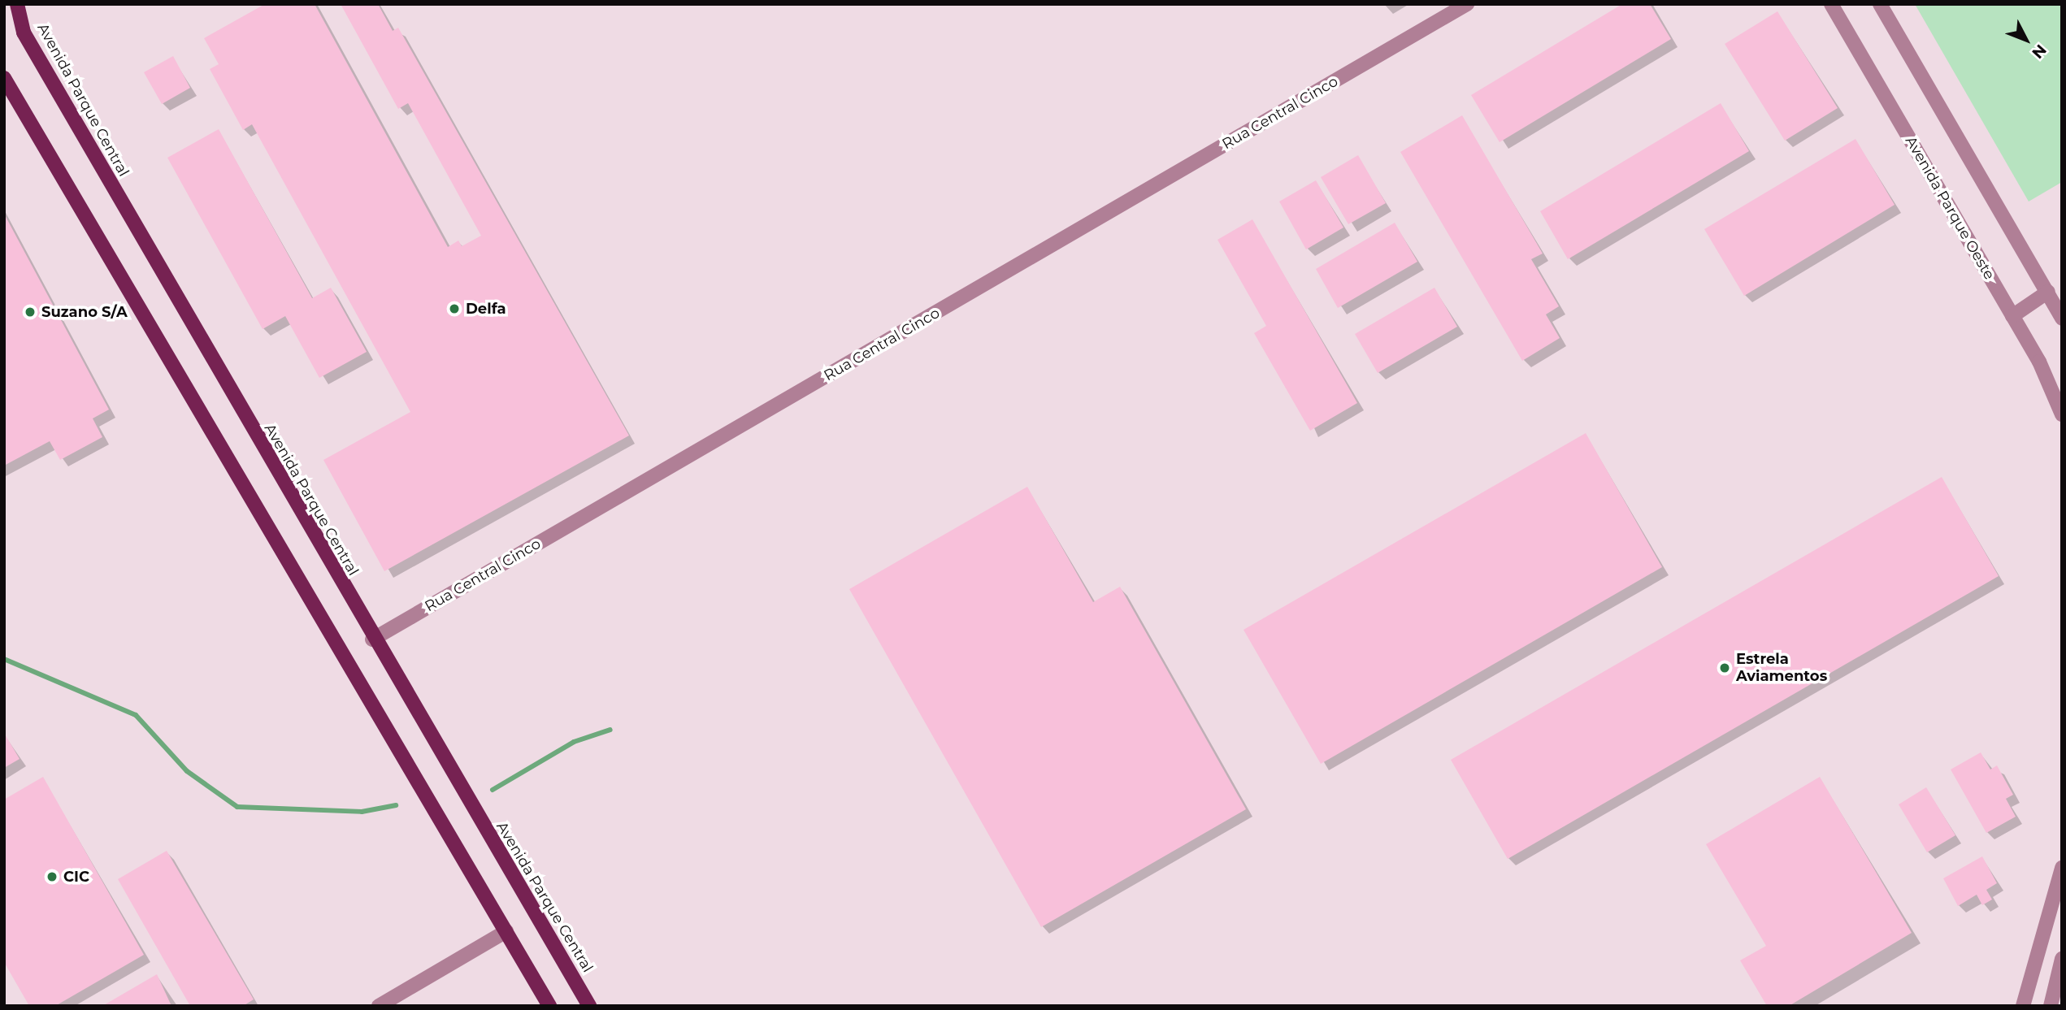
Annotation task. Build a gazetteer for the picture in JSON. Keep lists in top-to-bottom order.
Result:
{
  "streets": {
    "main road": ["Avenida Parque Central"],
    "street": ["Rua Central Cinco", "Avenida Parque Oeste"]
  },
  "crossings": [
    ["Avenida Parque Central", "Rua Central Cinco"]
  ],
  "places": [
    "Delfa",
    "Suzano S/A",
    "Estrela Aviamentos",
    "CIC"
  ],
  "north": "bottom right"
}
